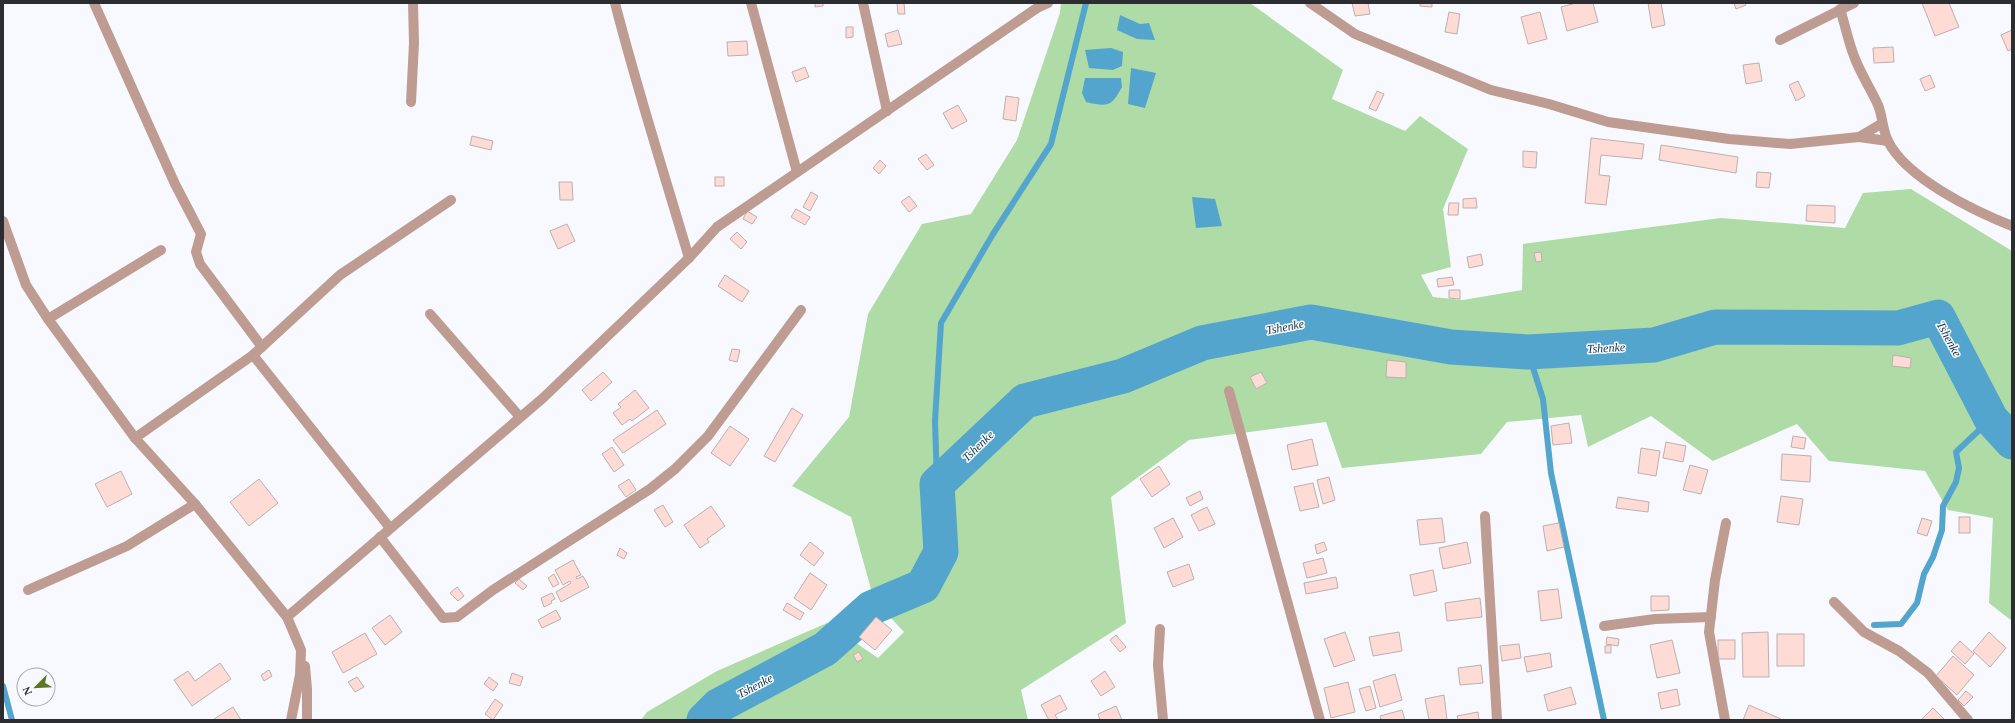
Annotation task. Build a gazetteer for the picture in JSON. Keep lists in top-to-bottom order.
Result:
{
  "water": ["Tshenke"],
  "north": "bottom left"
}
